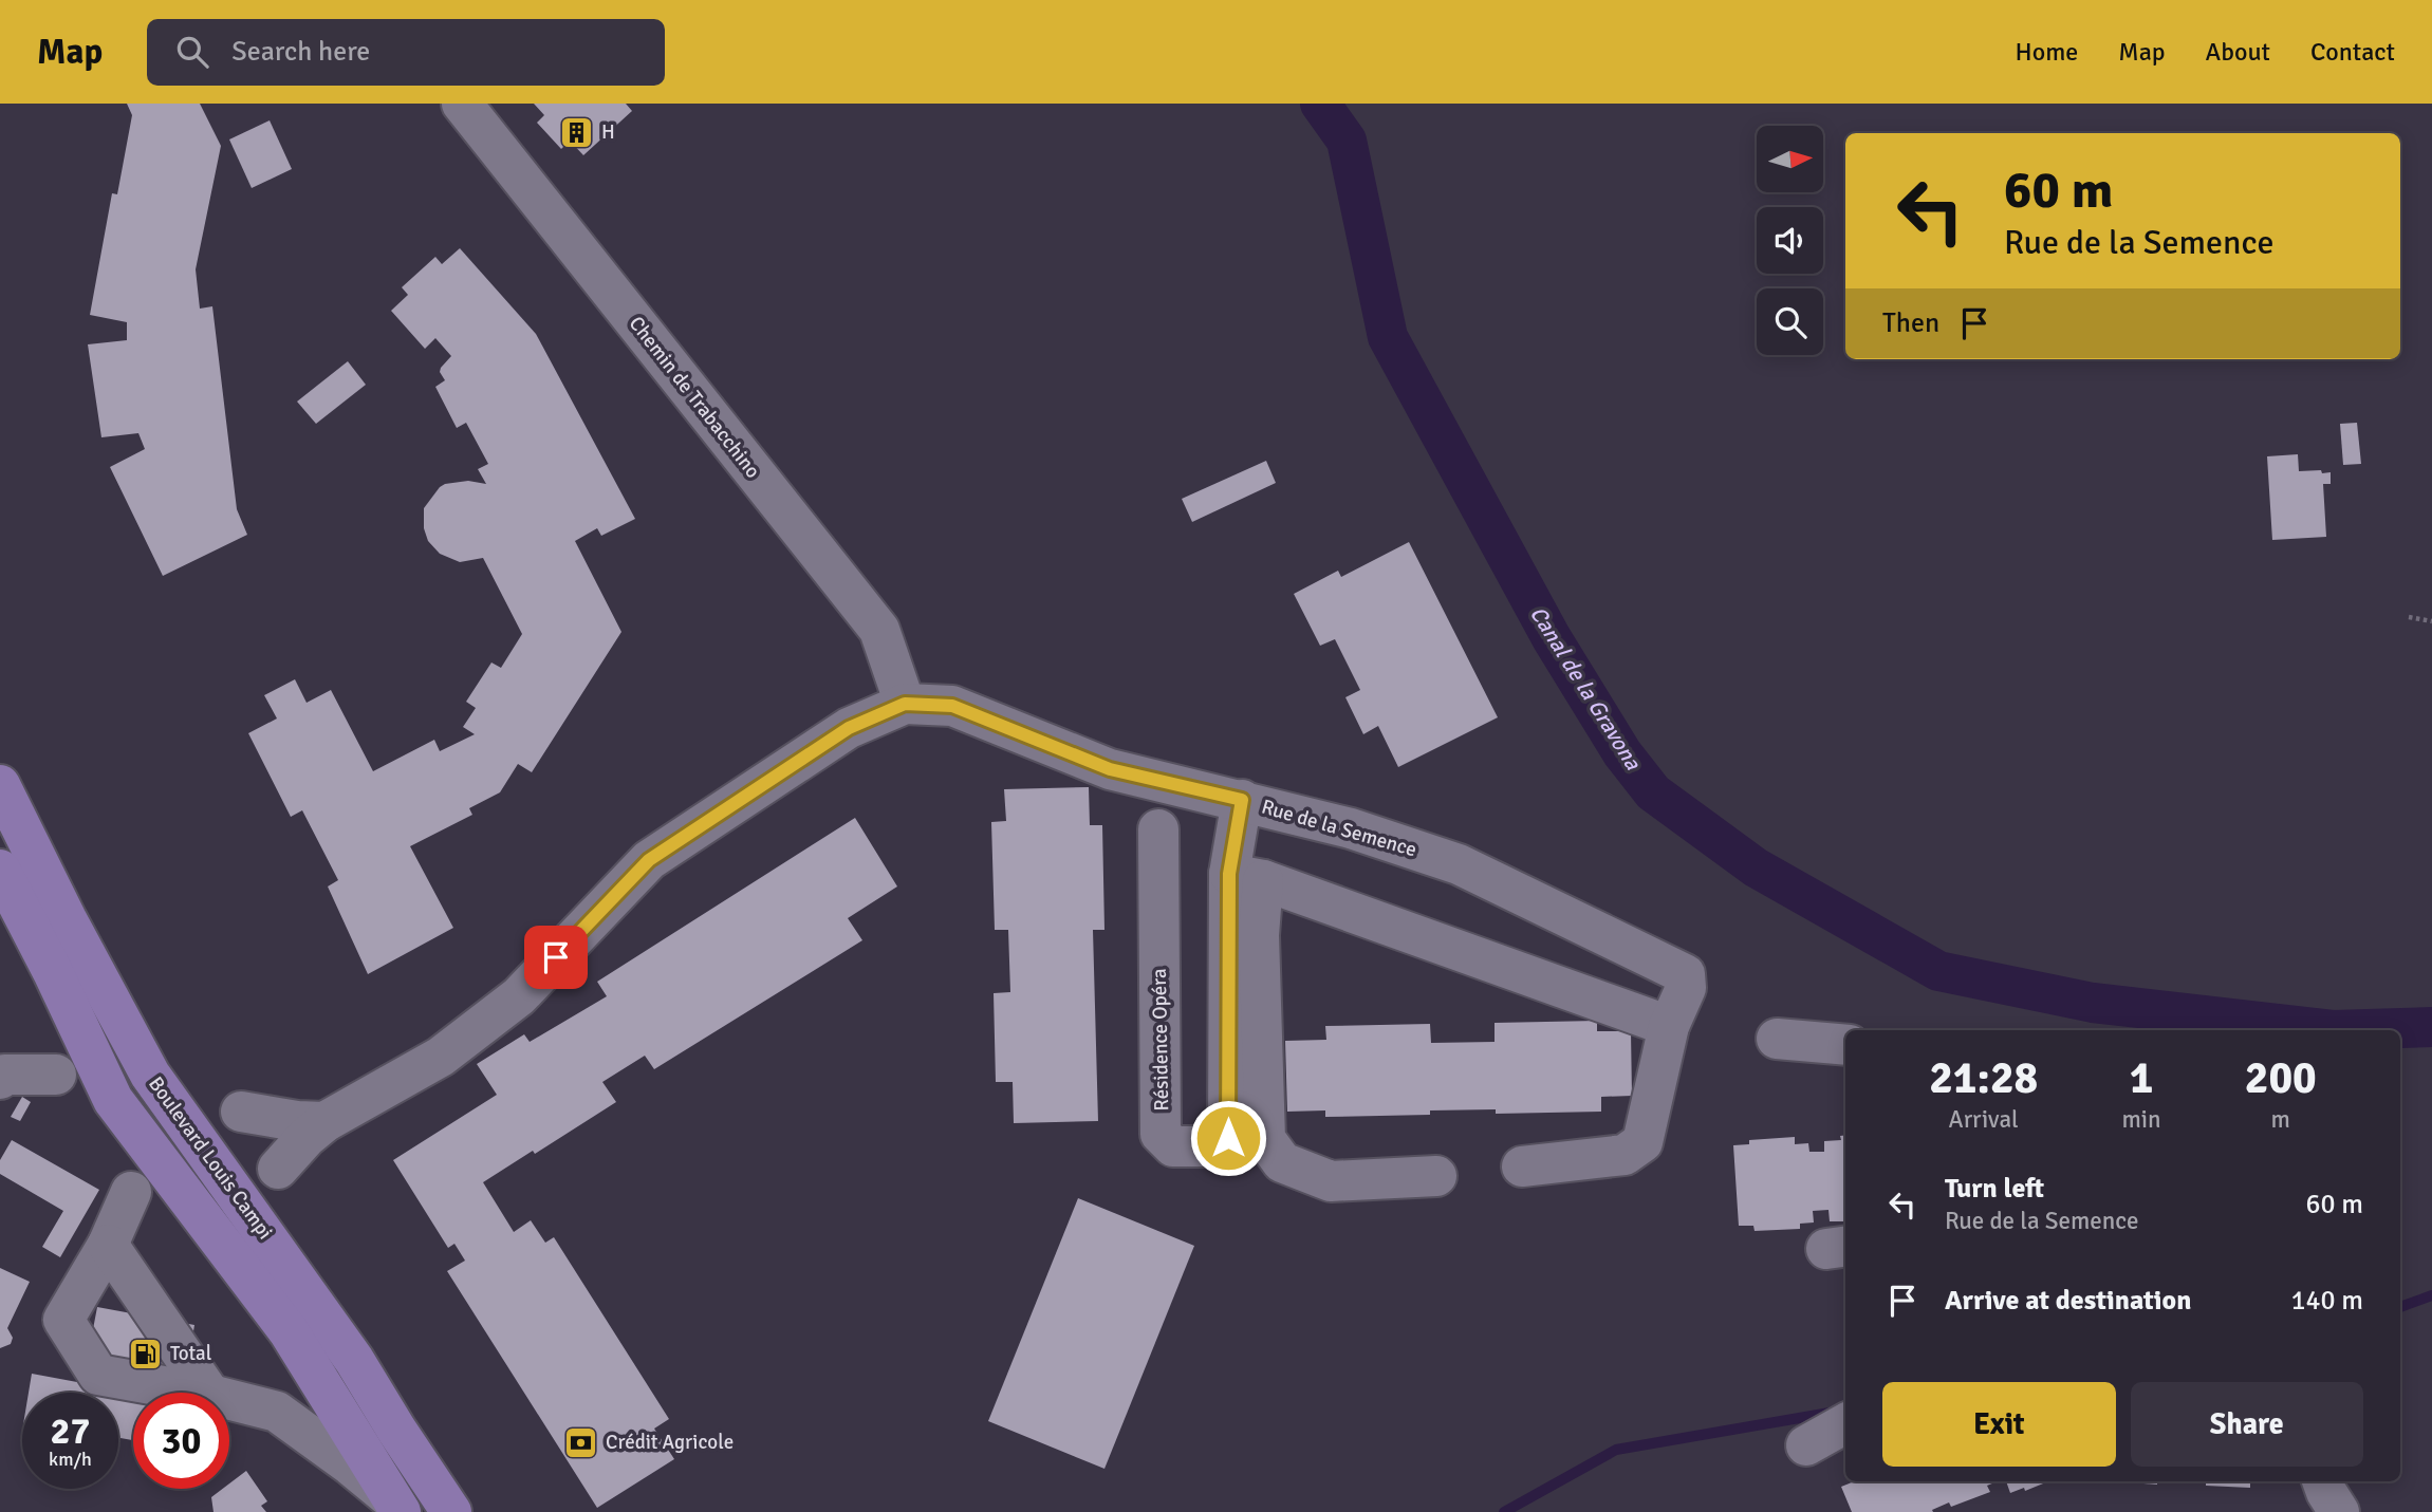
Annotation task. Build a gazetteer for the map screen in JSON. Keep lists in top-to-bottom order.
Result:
{
  "streets": {
    "main road": ["Boulevard Louis Campi"],
    "street": ["Chemin de Trabacchino", "Rue de la Semence", "Résidence Opéra"]
  },
  "crossings": [
    ["Chemin de Trabacchino", "Rue de la Semence"],
    ["Rue de la Semence", "Résidence Opéra"]
  ],
  "water": ["Canal de la Gravona"],
  "places": {
    "building": ["H"],
    "fuel station": ["Total"],
    "bank": ["Crédit Agricole"]
  },
  "north": "right",
  "page": {
    "header": "Map",
    "search": "Search here",
    "nav": [
      "Home",
      "Map",
      "About",
      "Contact"
    ],
    "turn": ["60 m", "Rue de la Semence"],
    "then": "Then",
    "eta": [
      "21:28",
      "Arrival",
      "1",
      "min",
      "200",
      "m"
    ],
    "list": [
      {
        "name": "Turn left",
        "note": "Rue de la Semence",
        "value": "60 m"
      },
      {
        "name": "Arrive at destination",
        "value": "140 m"
      }
    ],
    "buttons": ["Exit", "Share"],
    "speed": "27 km/h",
    "limit": "30"
  }
}
